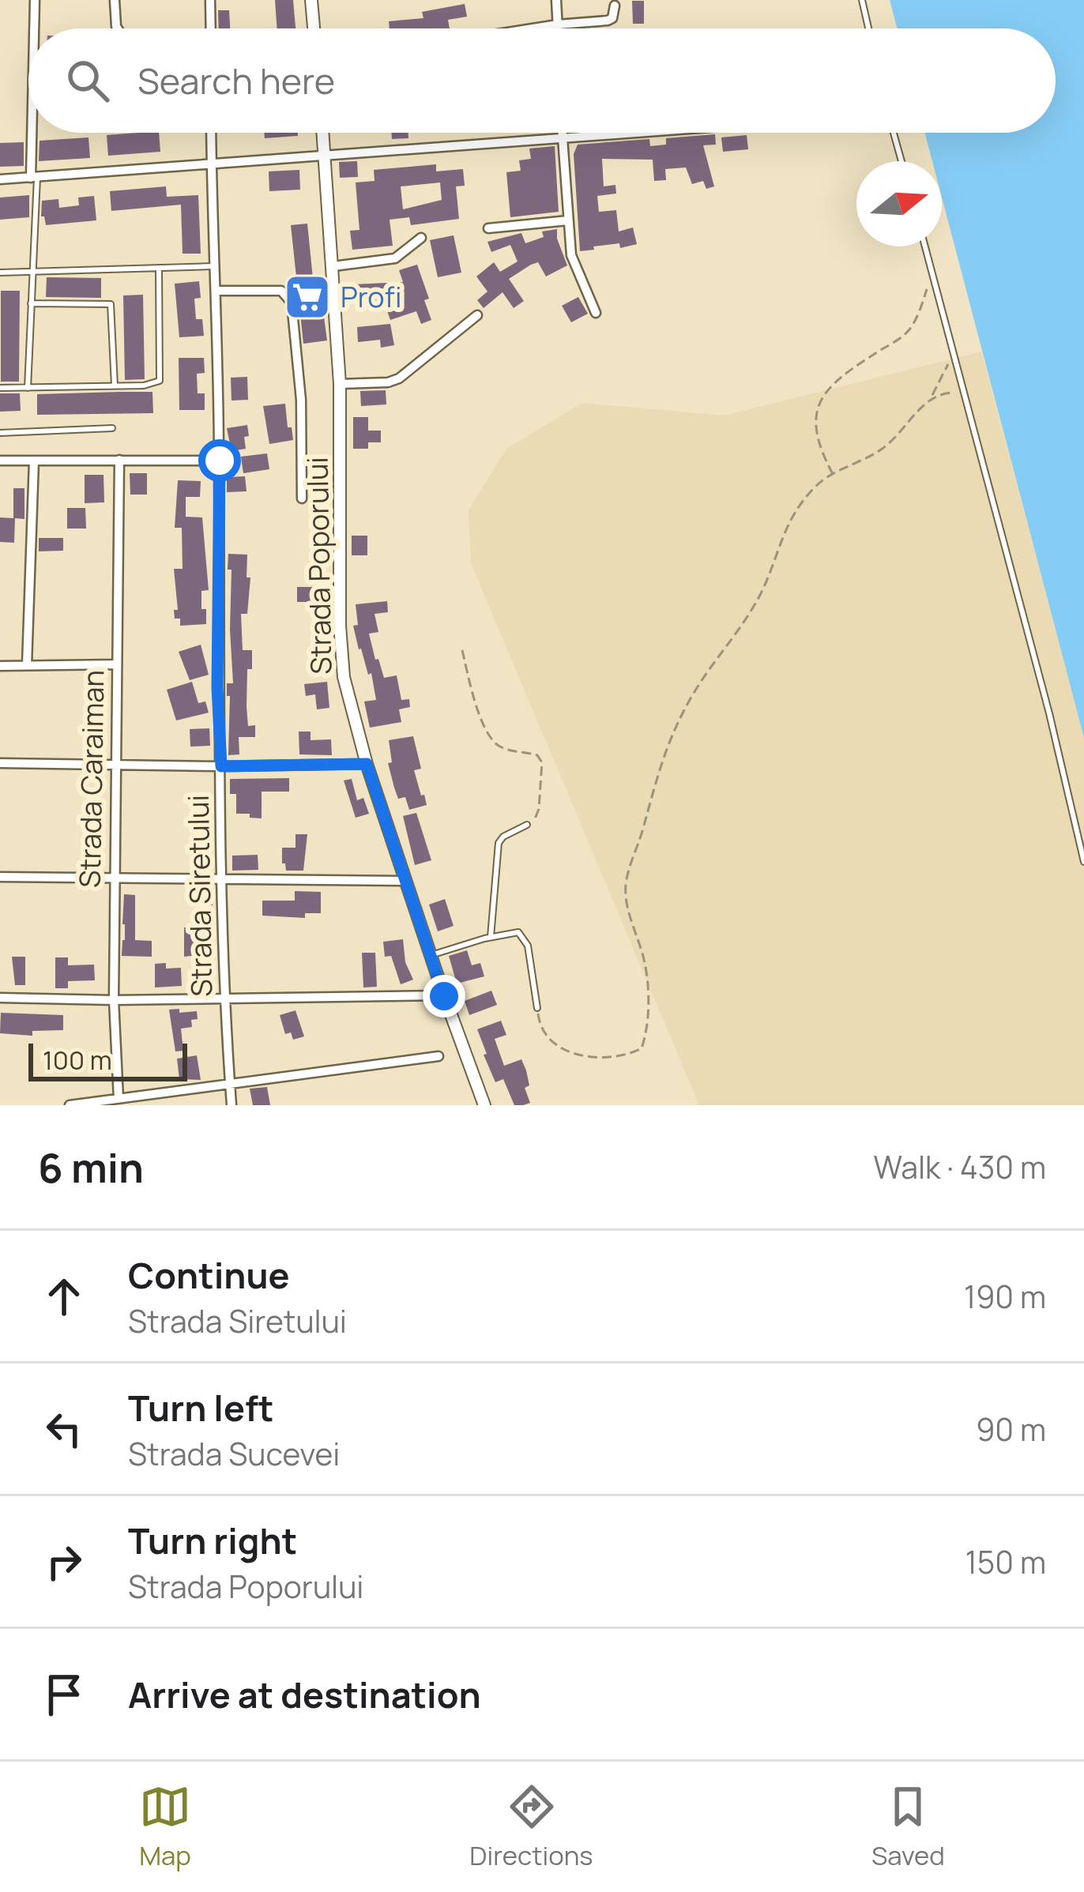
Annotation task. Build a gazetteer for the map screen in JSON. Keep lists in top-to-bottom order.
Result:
{
  "streets": {
    "street": ["Strada Poporului", "Strada Caraiman", "Strada Siretului"]
  },
  "places": {
    "supermarket": ["Profi"]
  },
  "scale_bar": "100 m",
  "north": "right",
  "page": {
    "search": "Search here",
    "scale": "100 m",
    "heading": ["6 min", "Walk · 430 m"],
    "list": [
      ["Continue", "Strada Siretului", "190 m"],
      ["Turn left", "Strada Sucevei", "90 m"],
      ["Turn right", "Strada Poporului", "150 m"],
      "Arrive at destination"
    ],
    "nav": ["Map", "Directions", "Saved"]
  }
}
